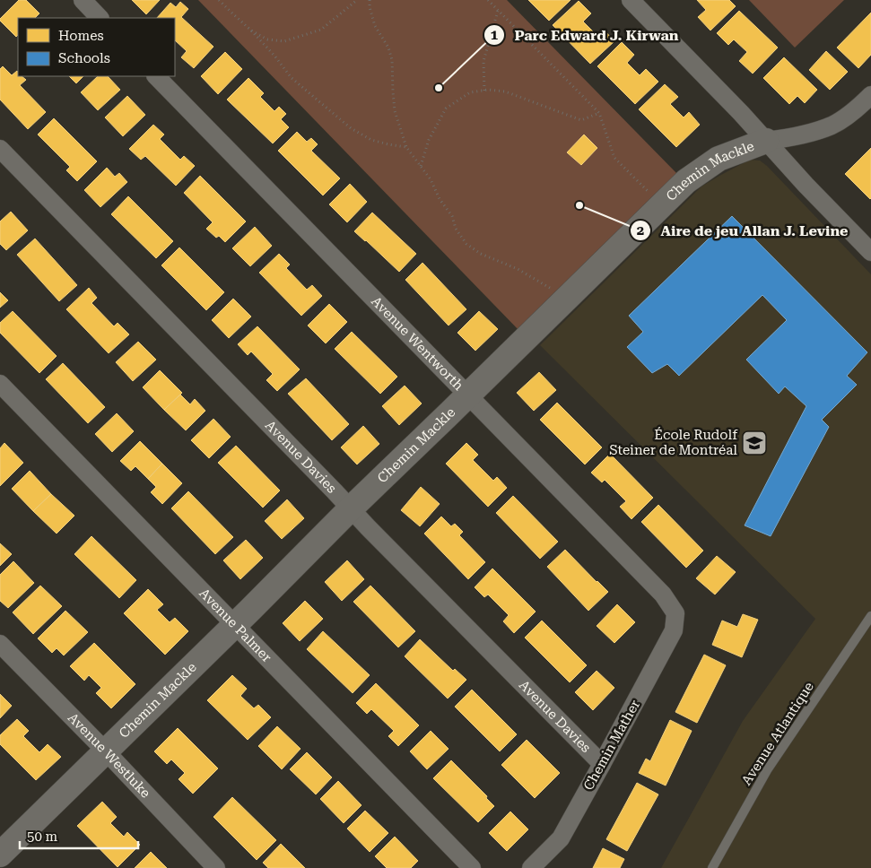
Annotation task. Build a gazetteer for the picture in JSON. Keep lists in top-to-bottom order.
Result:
{
  "streets": {
    "street": [
      "Chemin Mackle",
      "Avenue Wentworth",
      "Avenue Davies",
      "Avenue Palmer",
      "Chemin Mather",
      "Avenue Westluke"
    ],
    "lane": ["Avenue Atlantique"]
  },
  "crossings": [
    ["Chemin Mackle", "Avenue Wentworth"],
    ["Chemin Mackle", "Avenue Davies"],
    ["Chemin Mackle", "Avenue Palmer"],
    ["Chemin Mackle", "Avenue Westluke"],
    ["Avenue Wentworth", "Chemin Mather"],
    ["Avenue Davies", "Chemin Mather"]
  ],
  "places": {
    "other": ["Parc Edward J. Kirwan", "Aire de jeu Allan J. Levine"],
    "school or university": ["École Rudolf Steiner de Montréal"]
  },
  "legend": ["Homes", "Schools"],
  "scale_bar": "50 m"
}
